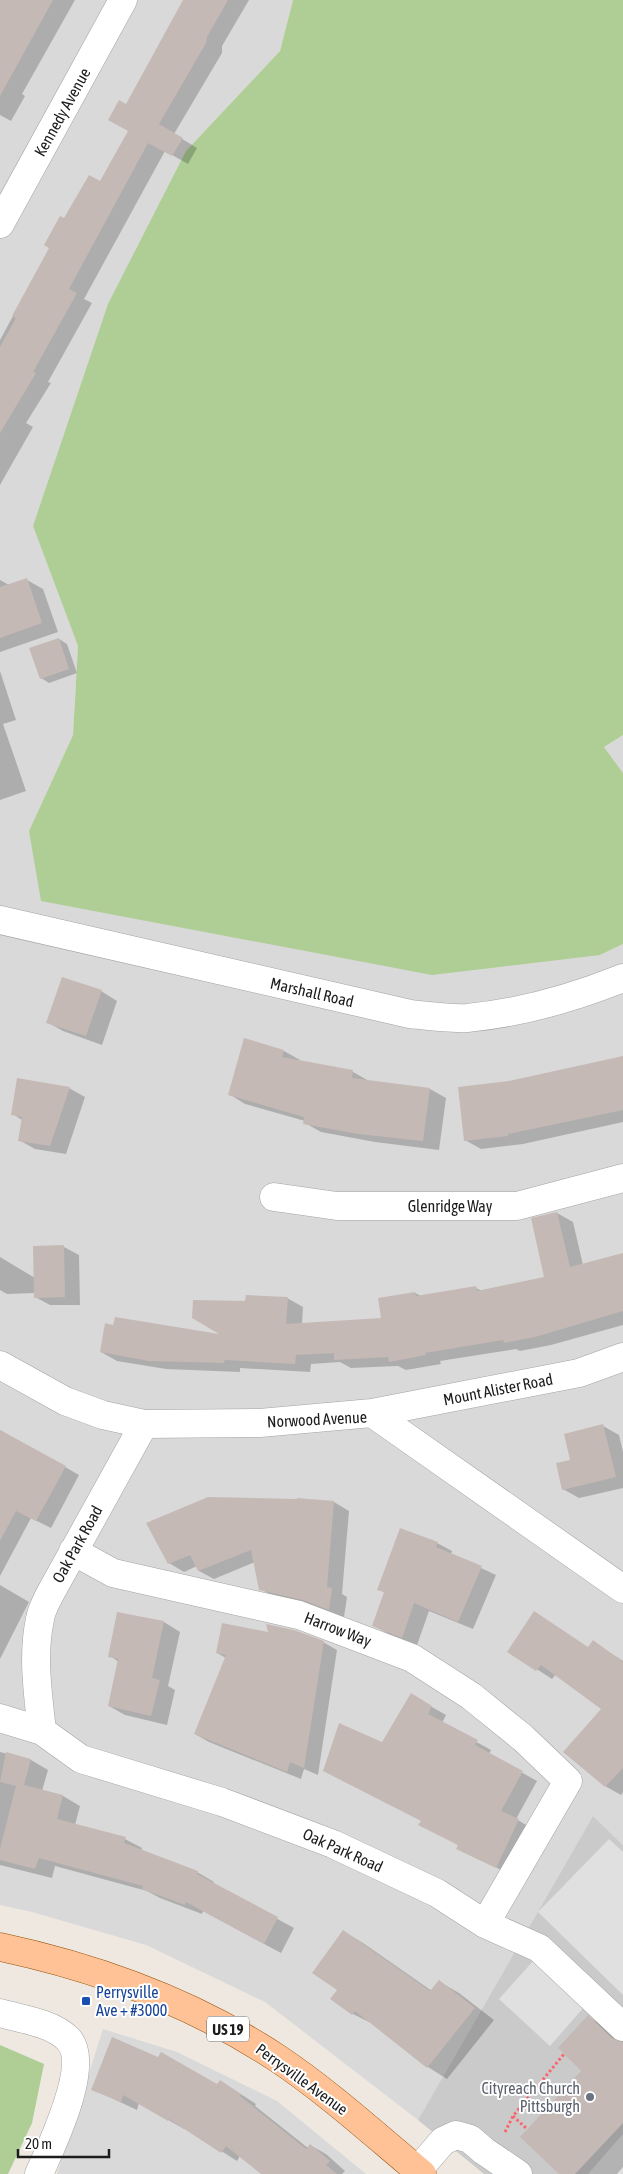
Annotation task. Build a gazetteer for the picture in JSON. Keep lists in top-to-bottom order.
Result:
{
  "streets": {
    "main road": ["US 19", "Perrysville Avenue"],
    "street": [
      "Kennedy Avenue",
      "Marshall Road",
      "Glenridge Way",
      "Mount Alister Road",
      "Norwood Avenue",
      "Oak Park Road",
      "Harrow Way"
    ]
  },
  "crossings": [
    ["Mount Alister Road", "Norwood Avenue"],
    ["Norwood Avenue", "Oak Park Road"],
    ["Oak Park Road", "Harrow Way"]
  ],
  "places": {
    "transit": ["Perrysville Ave + #3000"],
    "other": ["Cityreach Church Pittsburgh"]
  },
  "scale_bar": "20 m"
}
